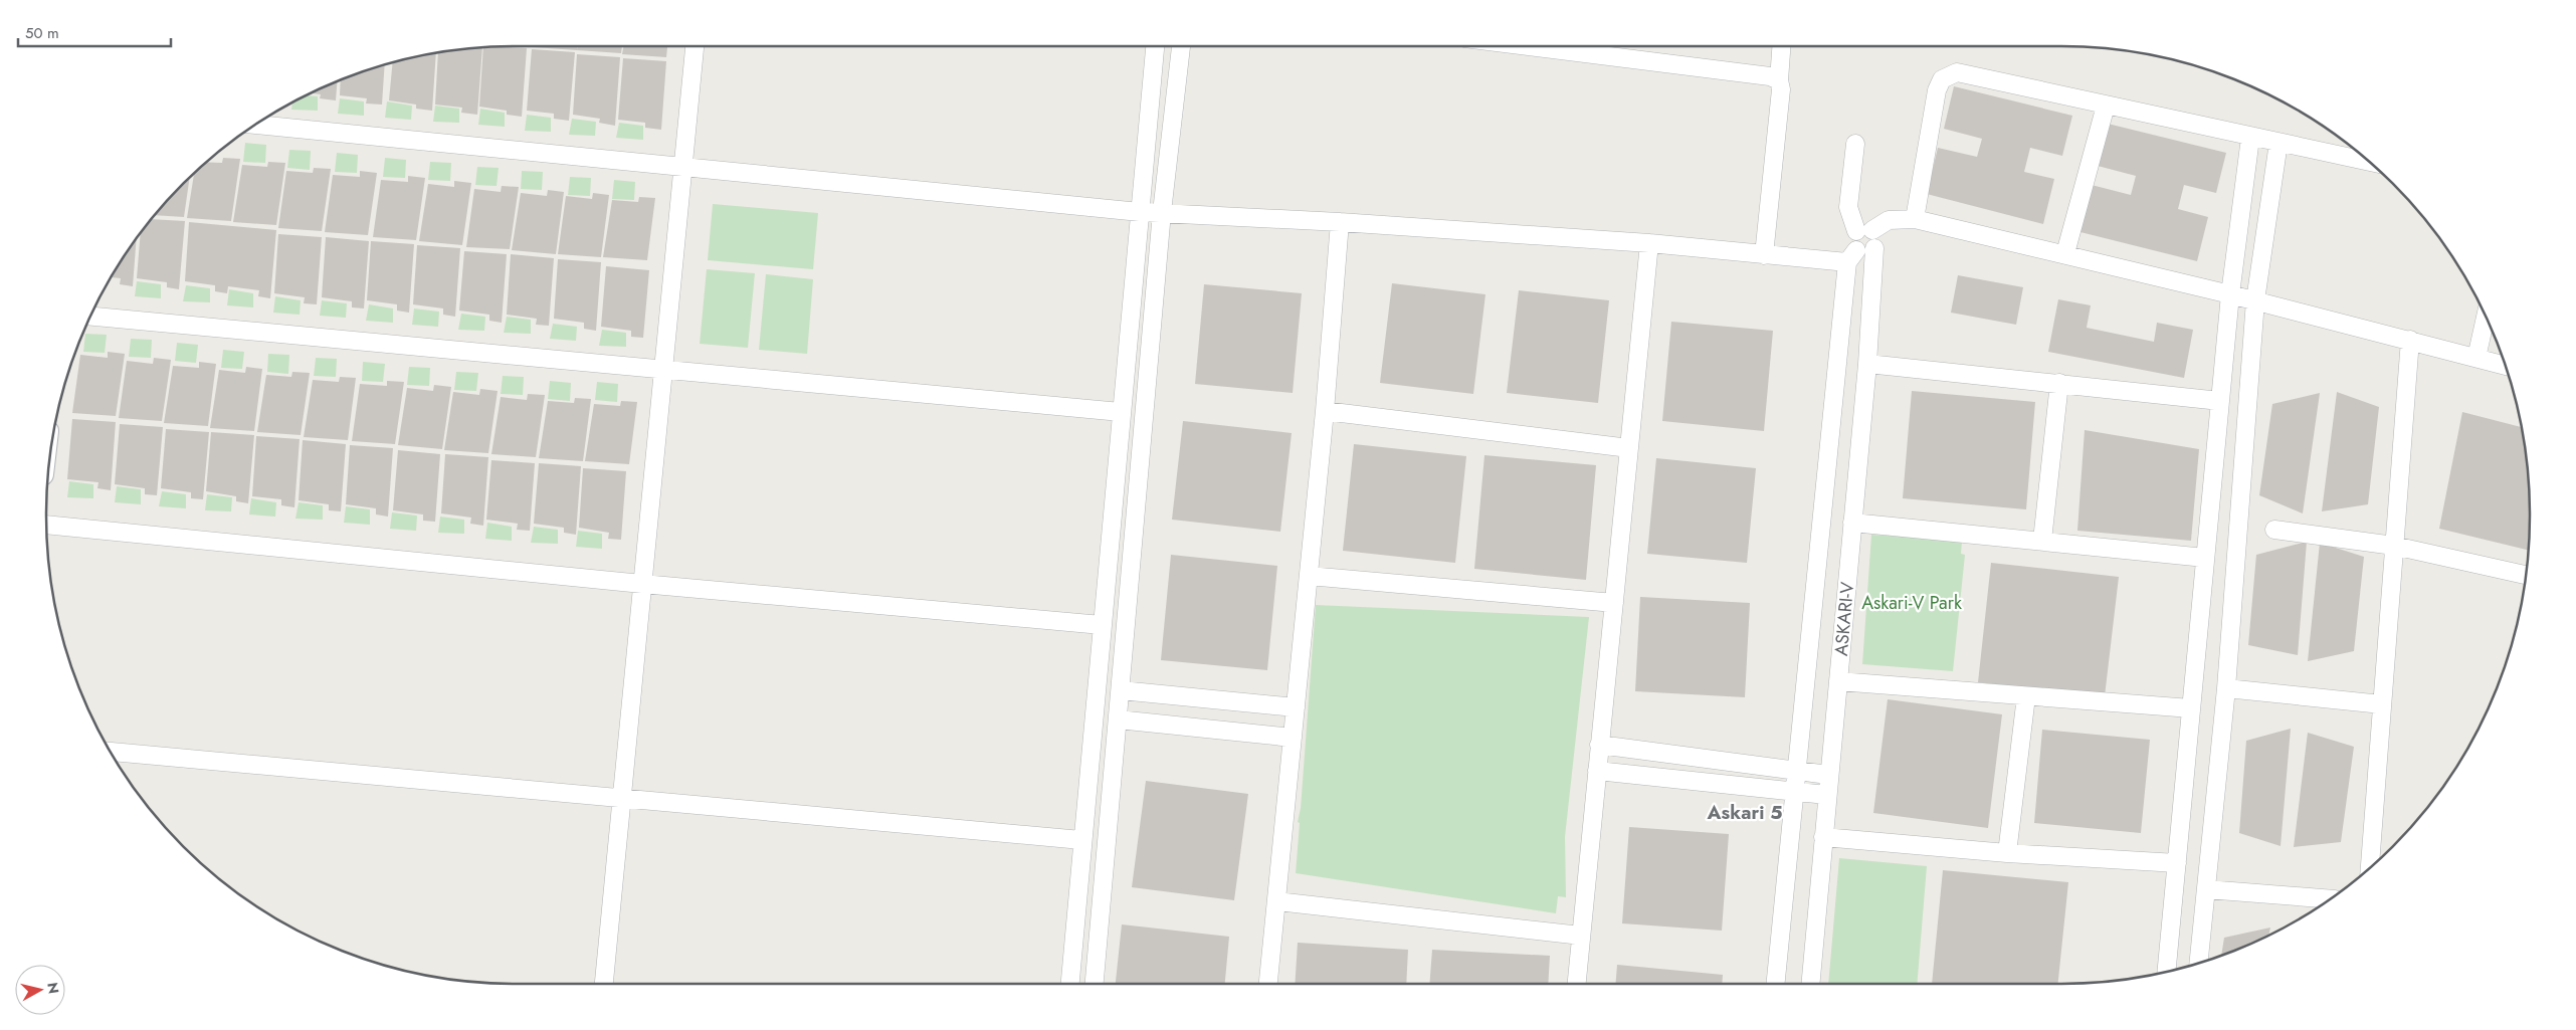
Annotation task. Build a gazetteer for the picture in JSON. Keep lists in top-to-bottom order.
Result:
{
  "streets": {
    "street": ["ASKARI-V"]
  },
  "districts": ["Askari 5"],
  "parks": ["Askari-V Park"],
  "scale_bar": "50 m",
  "north": "right"
}
